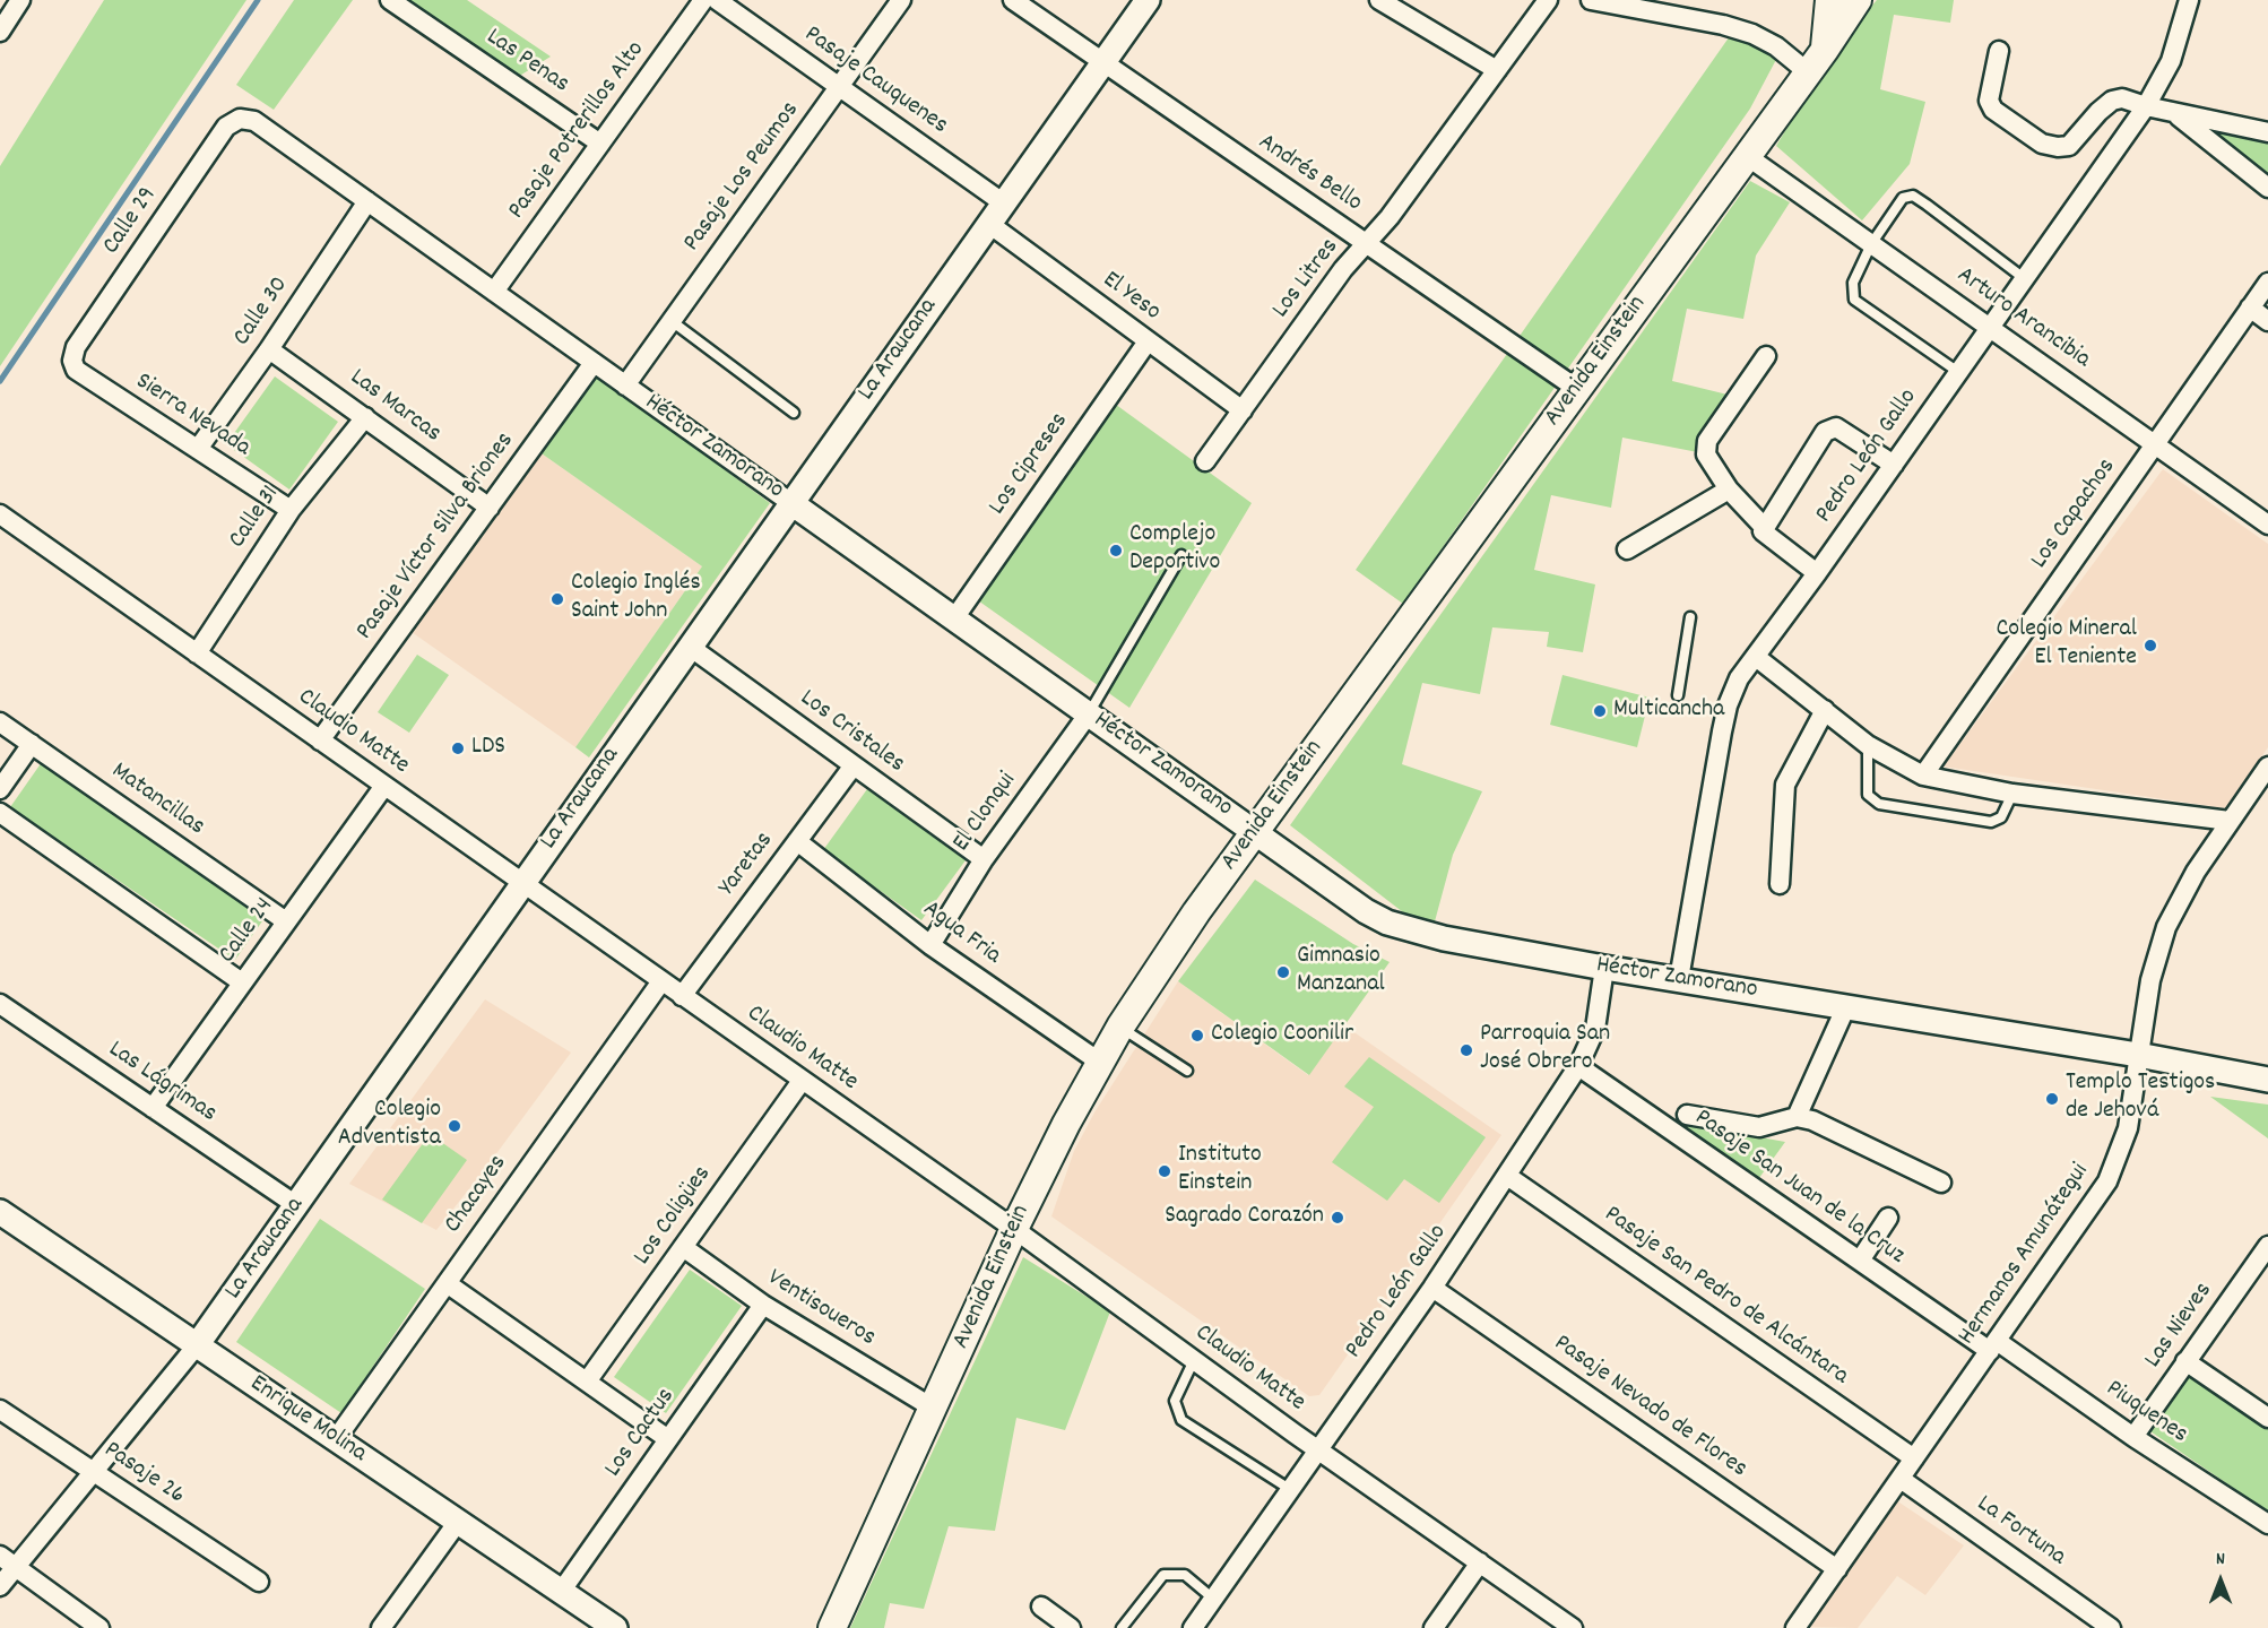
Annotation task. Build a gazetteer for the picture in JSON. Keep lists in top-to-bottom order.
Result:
{
  "streets": {
    "main road": ["Avenida Einstein"],
    "street": [
      "Las Penas",
      "Pasaje Cauquenes",
      "Pasaje Potrerillos Alto",
      "Andrés Bello",
      "Pasaje Los Peumos",
      "Calle 29",
      "Los Litres",
      "El Yeso",
      "Calle 30",
      "Arturo Arancibia",
      "La Araucana",
      "Las Marcas",
      "Sierra Nevada",
      "Héctor Zamorano",
      "Pedro León Gallo",
      "Los Cipreses",
      "Los Capachos",
      "Calle 31",
      "Pasaje Víctor Silva Briones",
      "Claudio Matte",
      "Los Cristales",
      "Matancillas",
      "El Clonqui",
      "Yaretas",
      "Calle 24",
      "Agua Fria",
      "Las Lágrimas",
      "Pasaje San Juan de la Cruz",
      "Chacayes",
      "Los Coligües",
      "Hermanos Amunátegui",
      "Pasaje San Pedro de Alcántara",
      "Ventisoueros",
      "Las Nieves",
      "Pasaje Nevado de Flores",
      "Piuquenes",
      "Enrique Molina",
      "Los Cactus",
      "Pasaje 26",
      "La Fortuna"
    ]
  },
  "crossings": [
    ["Las Penas", "Pasaje Potrerillos Alto"],
    ["Pasaje Cauquenes", "Pasaje Los Peumos"],
    ["Pasaje Cauquenes", "La Araucana"],
    ["Pasaje Potrerillos Alto", "Héctor Zamorano"],
    ["Andrés Bello", "Los Litres"],
    ["Andrés Bello", "La Araucana"],
    ["Andrés Bello", "Avenida Einstein"],
    ["Pasaje Los Peumos", "Héctor Zamorano"],
    ["Calle 29", "Sierra Nevada"],
    ["Calle 29", "Héctor Zamorano"],
    ["Los Litres", "El Yeso"],
    ["El Yeso", "La Araucana"],
    ["El Yeso", "Los Cipreses"],
    ["Calle 30", "Las Marcas"],
    ["Calle 30", "Sierra Nevada"],
    ["Calle 30", "Héctor Zamorano"],
    ["Arturo Arancibia", "Avenida Einstein"],
    ["Arturo Arancibia", "Pedro León Gallo"],
    ["Arturo Arancibia", "Los Capachos"],
    ["La Araucana", "Héctor Zamorano"],
    ["La Araucana", "Claudio Matte"],
    ["La Araucana", "Los Cristales"],
    ["La Araucana", "Las Lágrimas"],
    ["La Araucana", "Enrique Molina"],
    ["La Araucana", "Pasaje 26"],
    ["Avenida Einstein", "Héctor Zamorano"],
    ["Avenida Einstein", "Claudio Matte"],
    ["Avenida Einstein", "Agua Fria"],
    ["Avenida Einstein", "Ventisoueros"],
    ["Las Marcas", "Calle 31"],
    ["Las Marcas", "Pasaje Víctor Silva Briones"],
    ["Sierra Nevada", "Calle 31"],
    ["Héctor Zamorano", "Pedro León Gallo"],
    ["Héctor Zamorano", "Los Cipreses"],
    ["Héctor Zamorano", "Pasaje Víctor Silva Briones"],
    ["Héctor Zamorano", "El Clonqui"],
    ["Héctor Zamorano", "Hermanos Amunátegui"],
    ["Pedro León Gallo", "Claudio Matte"],
    ["Pedro León Gallo", "Pasaje San Juan de la Cruz"],
    ["Pedro León Gallo", "Pasaje San Pedro de Alcántara"],
    ["Pedro León Gallo", "Pasaje Nevado de Flores"],
    ["Calle 31", "Claudio Matte"],
    ["Pasaje Víctor Silva Briones", "Claudio Matte"],
    ["Claudio Matte", "Yaretas"],
    ["Claudio Matte", "Calle 24"],
    ["Claudio Matte", "Chacayes"],
    ["Claudio Matte", "Los Coligües"],
    ["Los Cristales", "El Clonqui"],
    ["Los Cristales", "Yaretas"],
    ["Matancillas", "Calle 24"],
    ["El Clonqui", "Agua Fria"],
    ["Yaretas", "Agua Fria"],
    ["Calle 24", "Las Lágrimas"],
    ["Pasaje San Juan de la Cruz", "Hermanos Amunátegui"],
    ["Pasaje San Juan de la Cruz", "Piuquenes"],
    ["Chacayes", "Enrique Molina"],
    ["Los Coligües", "Ventisoueros"],
    ["Hermanos Amunátegui", "Pasaje San Pedro de Alcántara"],
    ["Hermanos Amunátegui", "Pasaje Nevado de Flores"],
    ["Hermanos Amunátegui", "Piuquenes"],
    ["Hermanos Amunátegui", "La Fortuna"],
    ["Ventisoueros", "Los Cactus"],
    ["Las Nieves", "Piuquenes"],
    ["Enrique Molina", "Los Cactus"]
  ],
  "places": [
    "Complejo Deportivo",
    "Colegio Inglés Saint John",
    "Colegio Mineral El Teniente",
    "Multicancha",
    "LDS",
    "Gimnasio Manzanal",
    "Colegio Coonilir",
    "Parroquia San José Obrero",
    "Templo Testigos de Jehová",
    "Colegio Adventista",
    "Instituto Einstein",
    "Sagrado Corazón"
  ],
  "north": "top"
}
